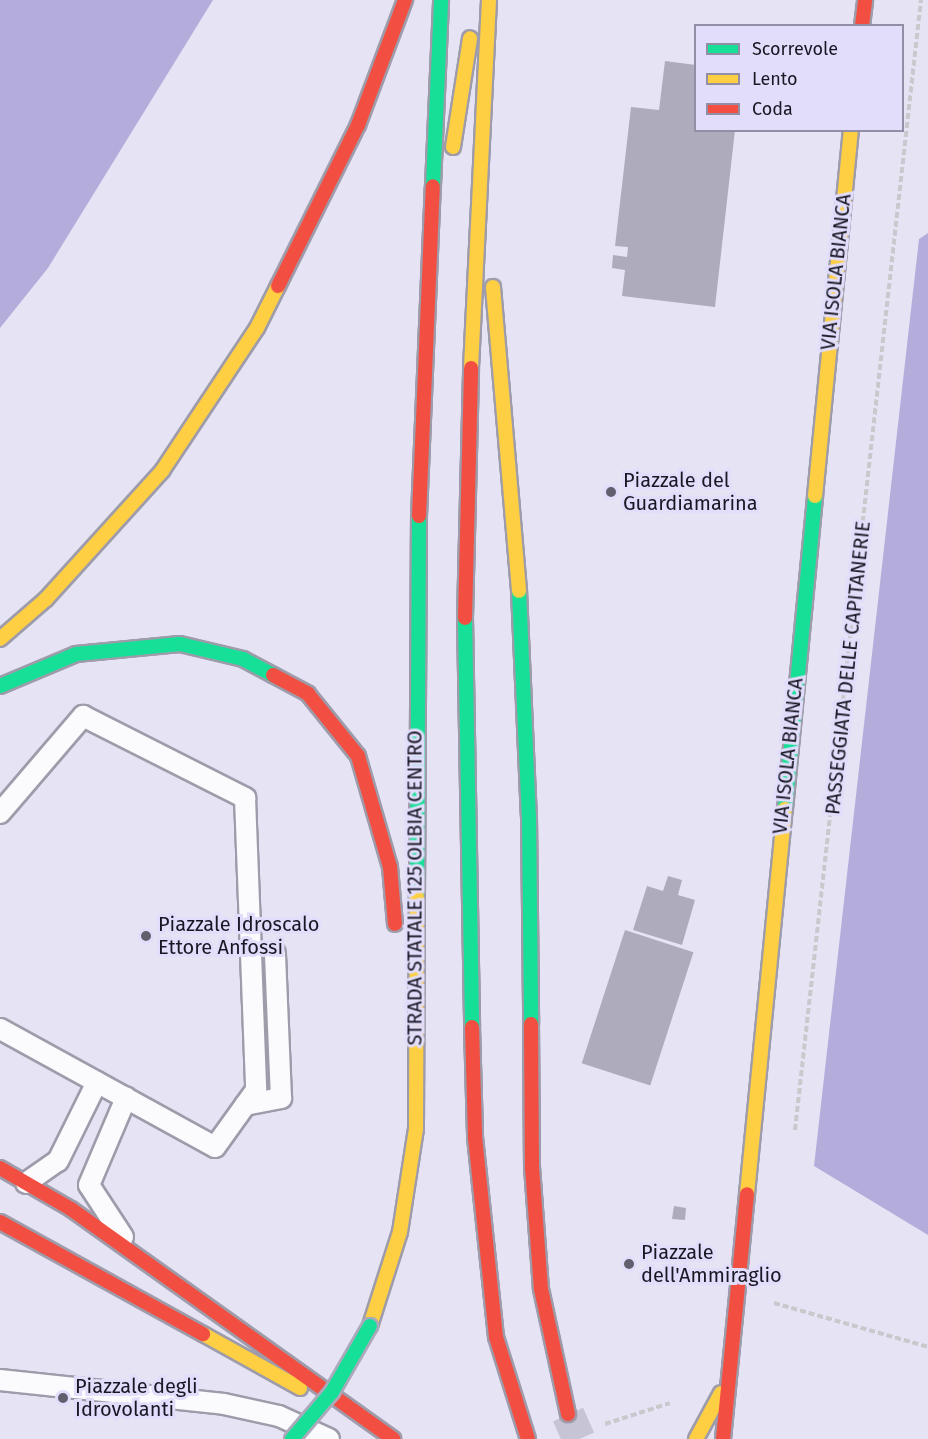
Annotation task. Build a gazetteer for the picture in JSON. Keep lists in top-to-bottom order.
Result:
{
  "streets": {
    "main road": ["VIA ISOLA BIANCA", "STRADA STATALE 125 OLBIA CENTRO"],
    "path": ["PASSEGGIATA DELLE CAPITANERIE"]
  },
  "places": [
    "Piazzale del Guardiamarina",
    "Piazzale Idroscalo Ettore Anfossi",
    "Piazzale dell'Ammiraglio",
    "Piazzale degli Idrovolanti"
  ],
  "legend": ["Scorrevole", "Lento", "Coda"]
}
